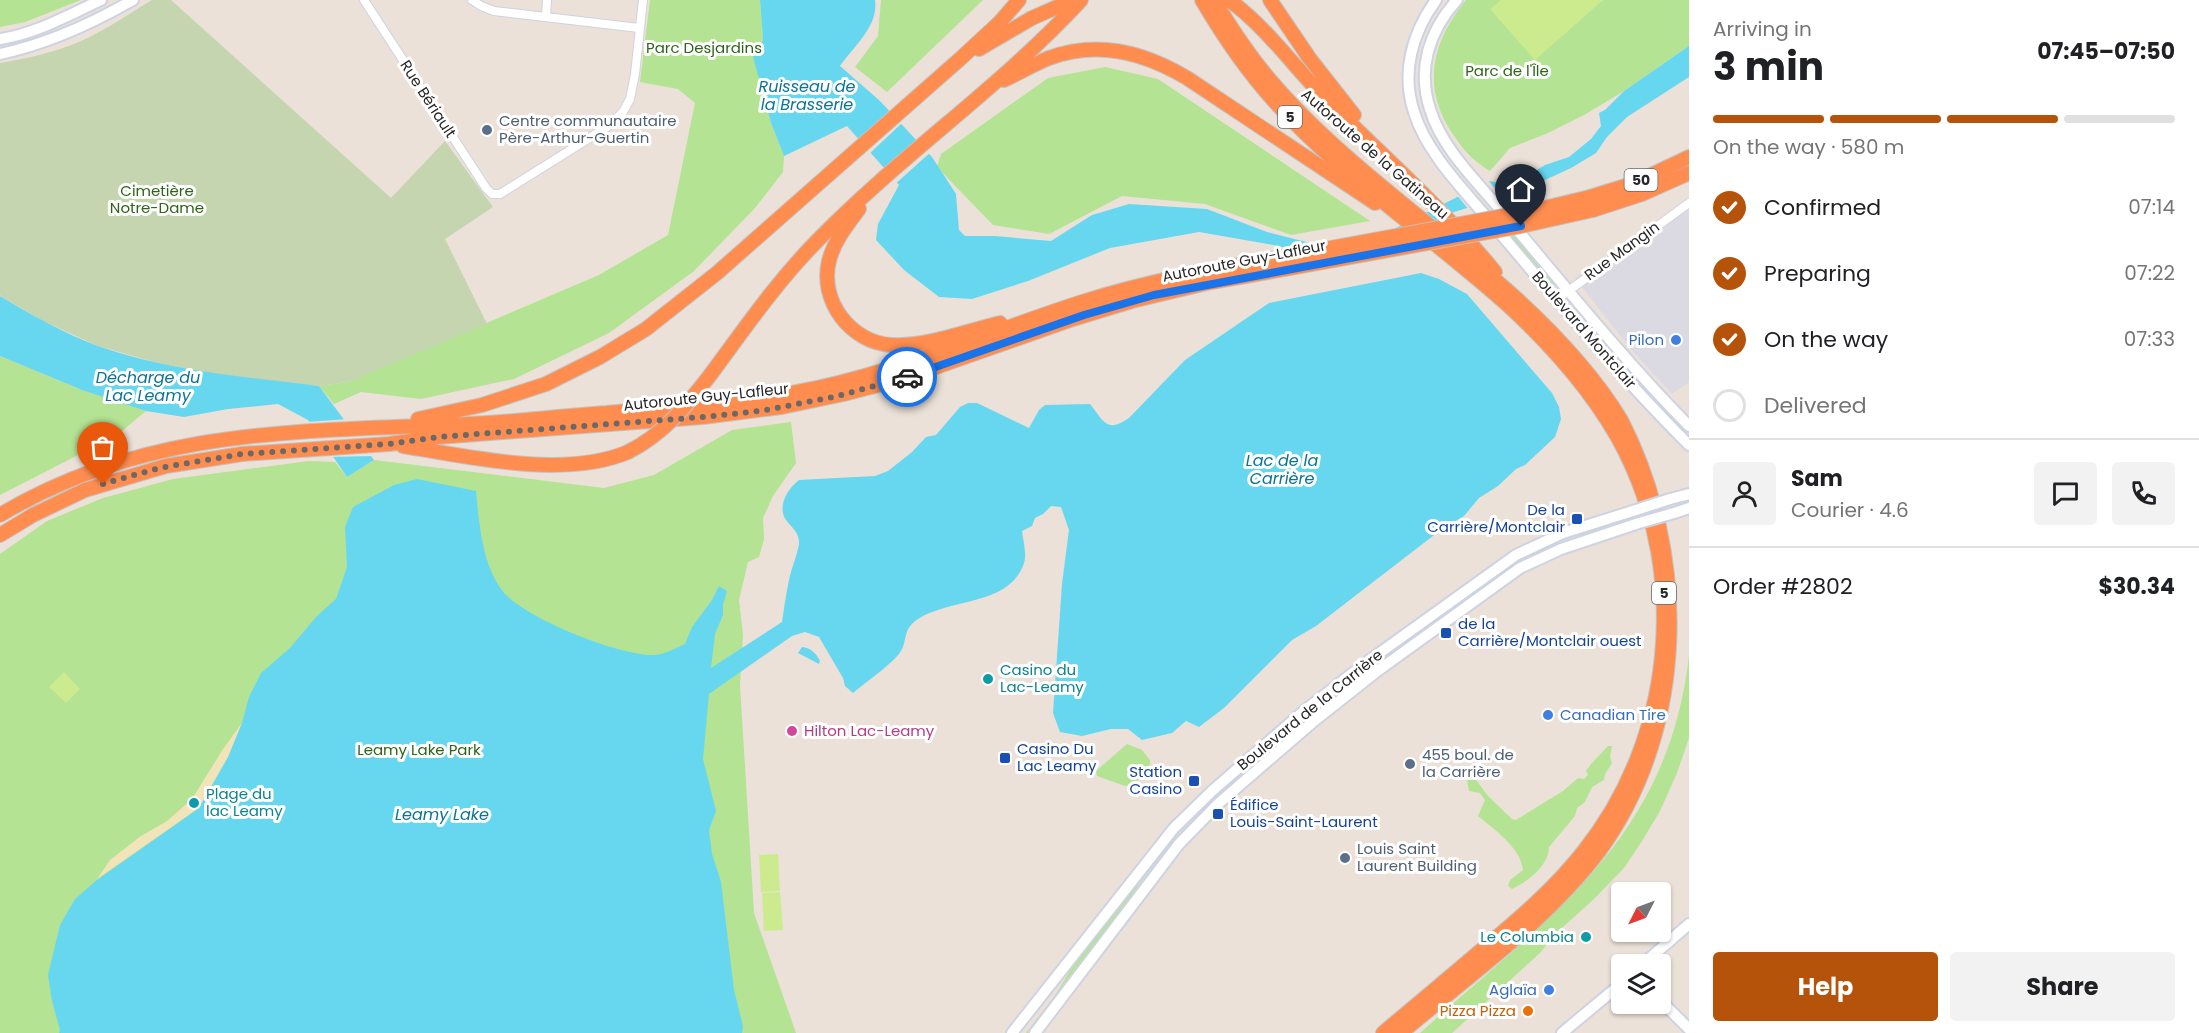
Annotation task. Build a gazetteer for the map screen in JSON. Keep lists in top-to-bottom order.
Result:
{
  "streets": {
    "highway": [
      "5",
      "Autoroute de la Gatineau",
      "50",
      "Autoroute Guy-Lafleur"
    ],
    "main road": ["Boulevard Montclair", "Boulevard de la Carrière"],
    "street": ["Rue Bériault", "Rue Mangin"]
  },
  "crossings": [
    ["Rue Mangin", "Boulevard Montclair"]
  ],
  "water": [
    "Ruisseau de la Brasserie",
    "Décharge du Lac Leamy",
    "Lac de la Carrière",
    "Leamy Lake"
  ],
  "parks": [
    "Parc Desjardins",
    "Parc de l'Île",
    "Cimetière Notre-Dame",
    "Leamy Lake Park"
  ],
  "places": {
    "other": [
      "Centre communautaire Père-Arthur-Guertin",
      "Pilon",
      "Casino du Lac-Leamy",
      "Canadian Tire",
      "Hilton Lac-Leamy",
      "455 boul. de la Carrière",
      "Plage du lac Leamy",
      "Louis Saint Laurent Building",
      "Le Columbia",
      "Aglaïa",
      "Pizza Pizza"
    ],
    "transit": [
      "De la Carrière/Montclair",
      "de la Carrière/Montclair ouest",
      "Casino Du Lac Leamy",
      "Station Casino",
      "Édifice Louis-Saint-Laurent"
    ]
  },
  "north": "bottom left",
  "page": {
    "heading": ["3 min", "Arriving in", "07:45–07:50"],
    "panel": [
      "Sam",
      "Courier · 4.6",
      "Order #2802",
      "$30.34"
    ],
    "bar": "On the way · 580 m",
    "list": [
      ["Confirmed", "07:14"],
      ["Preparing", "07:22"],
      ["On the way", "07:33"],
      "Delivered"
    ],
    "buttons": ["Help", "Share"]
  }
}
